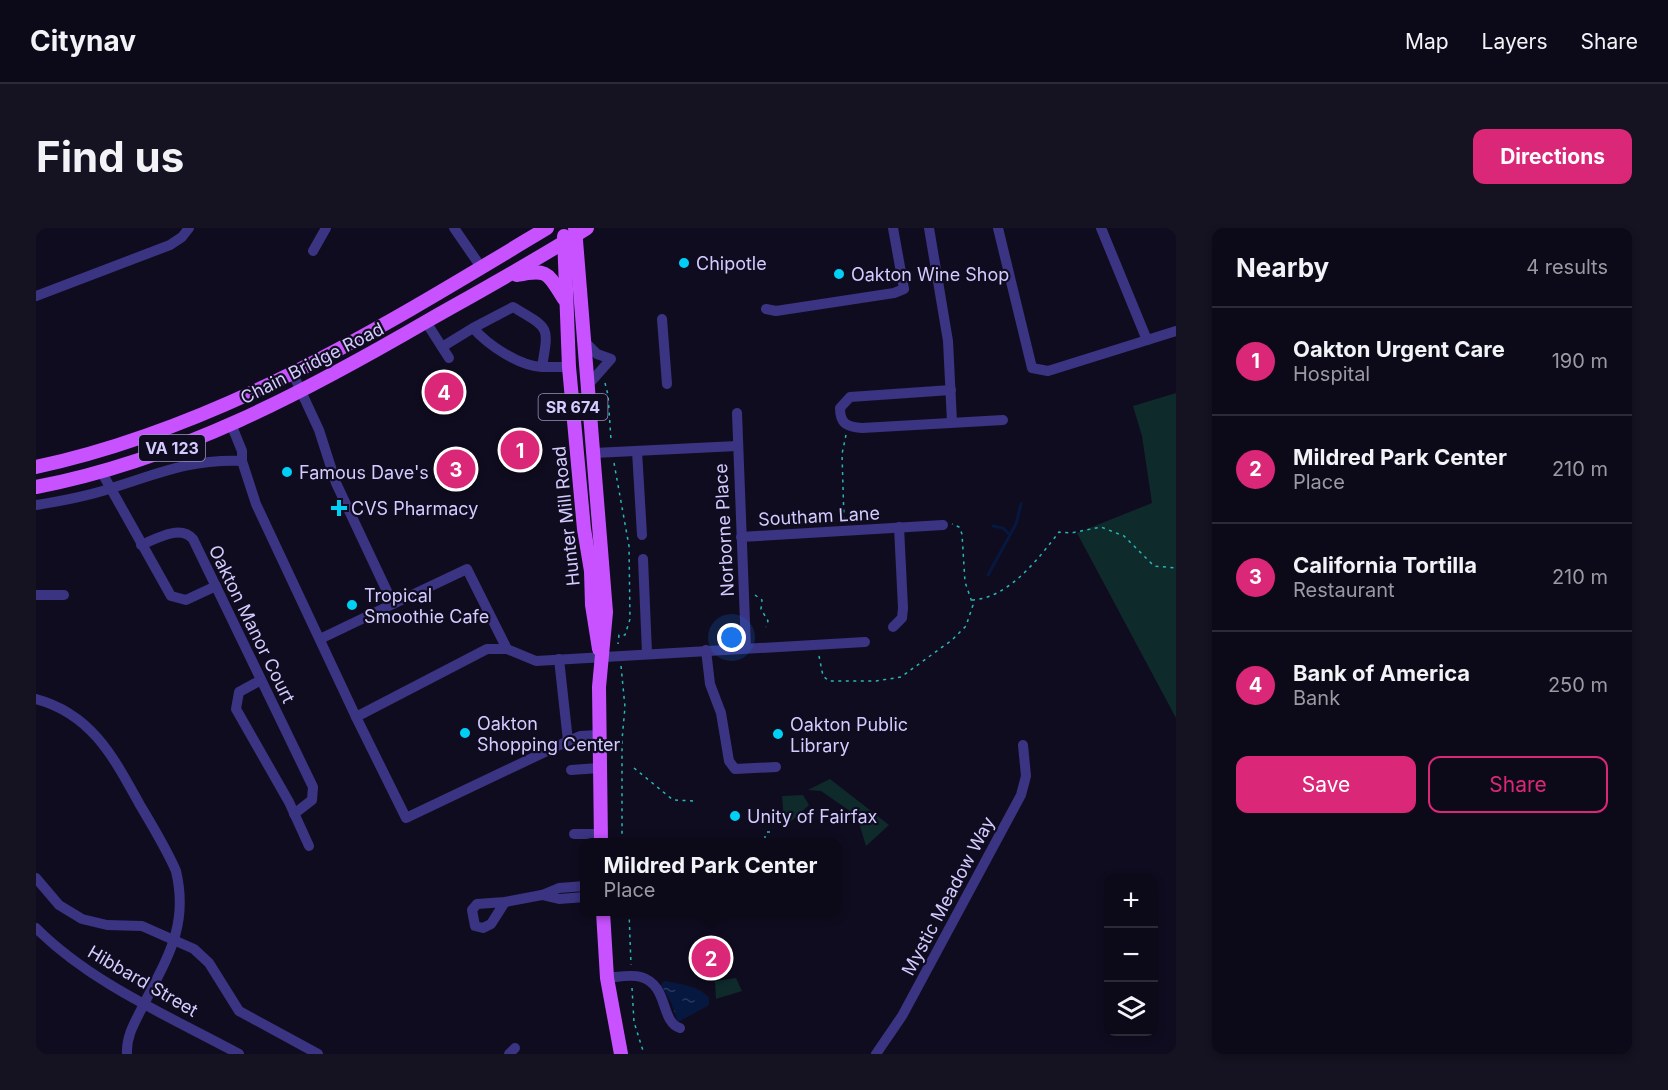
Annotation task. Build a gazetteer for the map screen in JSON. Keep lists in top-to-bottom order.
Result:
{
  "streets": {
    "main road": [
      "Chain Bridge Road",
      "SR 674",
      "VA 123",
      "Hunter Mill Road"
    ],
    "street": [
      "Southam Lane",
      "Norborne Place",
      "Oakton Manor Court",
      "Mystic Meadow Way",
      "Hibbard Street"
    ]
  },
  "crossings": [
    ["Chain Bridge Road", "Hunter Mill Road"],
    ["Hunter Mill Road", "Norborne Place"],
    ["Southam Lane", "Norborne Place"]
  ],
  "places": {
    "other": [
      "Chipotle",
      "Oakton Wine Shop",
      "Famous Dave's",
      "Tropical Smoothie Cafe",
      "Oakton Shopping Center",
      "Oakton Public Library",
      "Unity of Fairfax"
    ],
    "health": ["CVS Pharmacy"]
  },
  "page": {
    "header": "Citynav",
    "nav": ["Map", "Layers", "Share"],
    "buttons": [
      "Directions",
      ["Save", "Share"]
    ],
    "title": "Find us",
    "heading": ["Nearby", "4 results"],
    "list": [
      {
        "mark": "1",
        "name": "Oakton Urgent Care",
        "note": "Hospital",
        "value": "190 m"
      },
      {
        "mark": "2",
        "name": "Mildred Park Center",
        "note": "Place",
        "value": "210 m"
      },
      {
        "mark": "3",
        "name": "California Tortilla",
        "note": "Restaurant",
        "value": "210 m"
      },
      {
        "mark": "4",
        "name": "Bank of America",
        "note": "Bank",
        "value": "250 m"
      }
    ],
    "pins": [
      "4",
      "1",
      "3",
      "2"
    ],
    "popup": ["Mildred Park Center", "Place"],
    "map_buttons": ["+", "−"]
  }
}
